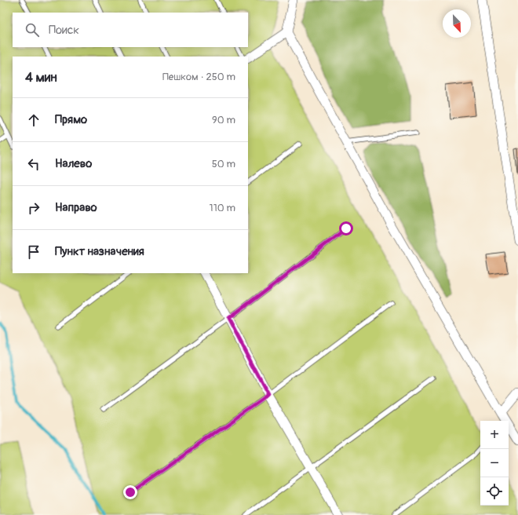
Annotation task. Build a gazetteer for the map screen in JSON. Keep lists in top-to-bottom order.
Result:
{
  "north": "bottom right",
  "page": {
    "search": "Поиск",
    "heading": ["4 мин", "Пешком · 250 m"],
    "list": [
      ["Прямо", "90 m"],
      ["Налево", "50 m"],
      ["Направо", "110 m"],
      "Пункт назначения"
    ],
    "map_buttons": ["+", "−"]
  }
}
